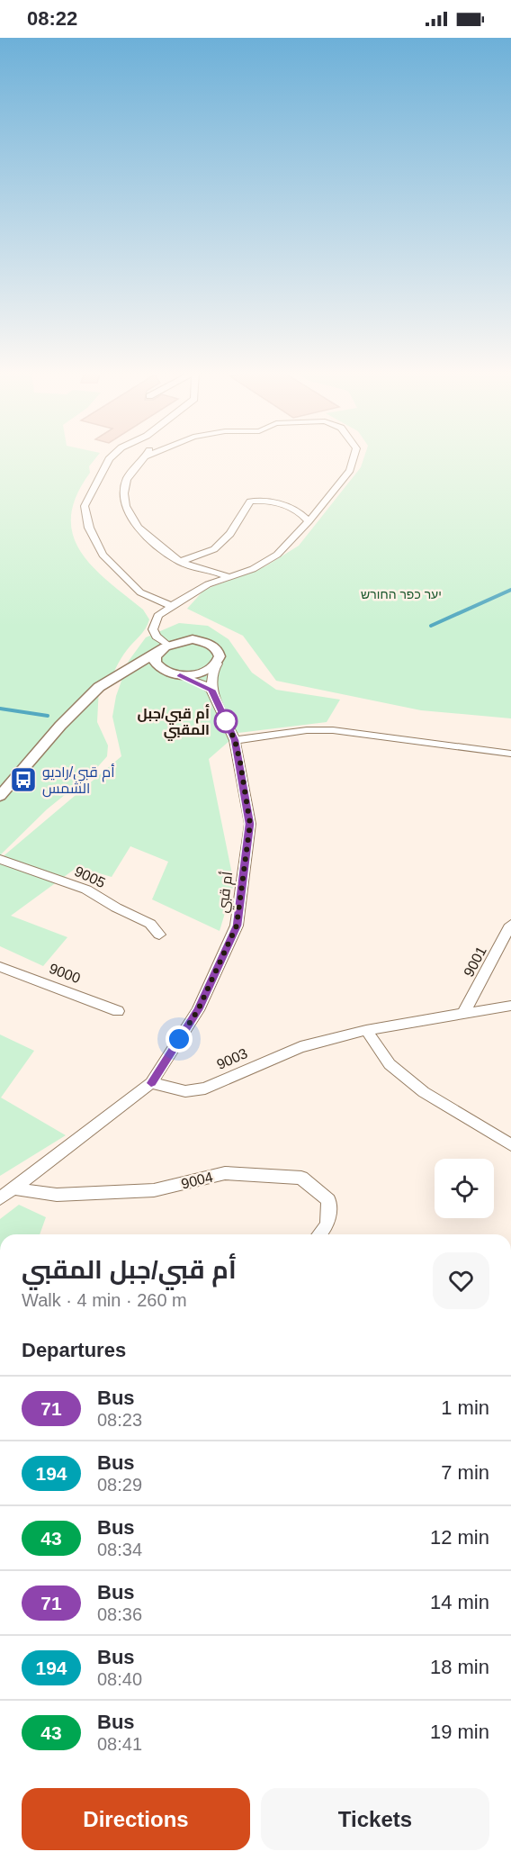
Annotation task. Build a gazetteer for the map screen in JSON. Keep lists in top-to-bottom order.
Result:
{
  "streets": {
    "street": [
      "9005",
      "أم قبي",
      "9001",
      "9000",
      "9003",
      "9004"
    ]
  },
  "crossings": [
    ["أم قبي", "9003"],
    ["9001", "9003"]
  ],
  "parks": ["יער כפר החורש"],
  "places": {
    "other": ["أم قبي/جبل المقبي"],
    "bus stop": ["أم قبي/راديو الشمس"]
  },
  "lines": ["bus line 71"],
  "page": {
    "status": "08:22",
    "heading": [
      ["أم قبي/جبل المقبي", "Walk · 4 min · 260 m"],
      "Departures"
    ],
    "list": [
      {
        "mark": "71",
        "name": "Bus",
        "note": "08:23",
        "value": "1 min"
      },
      {
        "mark": "194",
        "name": "Bus",
        "note": "08:29",
        "value": "7 min"
      },
      {
        "mark": "43",
        "name": "Bus",
        "note": "08:34",
        "value": "12 min"
      },
      {
        "mark": "71",
        "name": "Bus",
        "note": "08:36",
        "value": "14 min"
      },
      {
        "mark": "194",
        "name": "Bus",
        "note": "08:40",
        "value": "18 min"
      },
      {
        "mark": "43",
        "name": "Bus",
        "note": "08:41",
        "value": "19 min"
      }
    ],
    "buttons": ["Directions", "Tickets"]
  }
}
